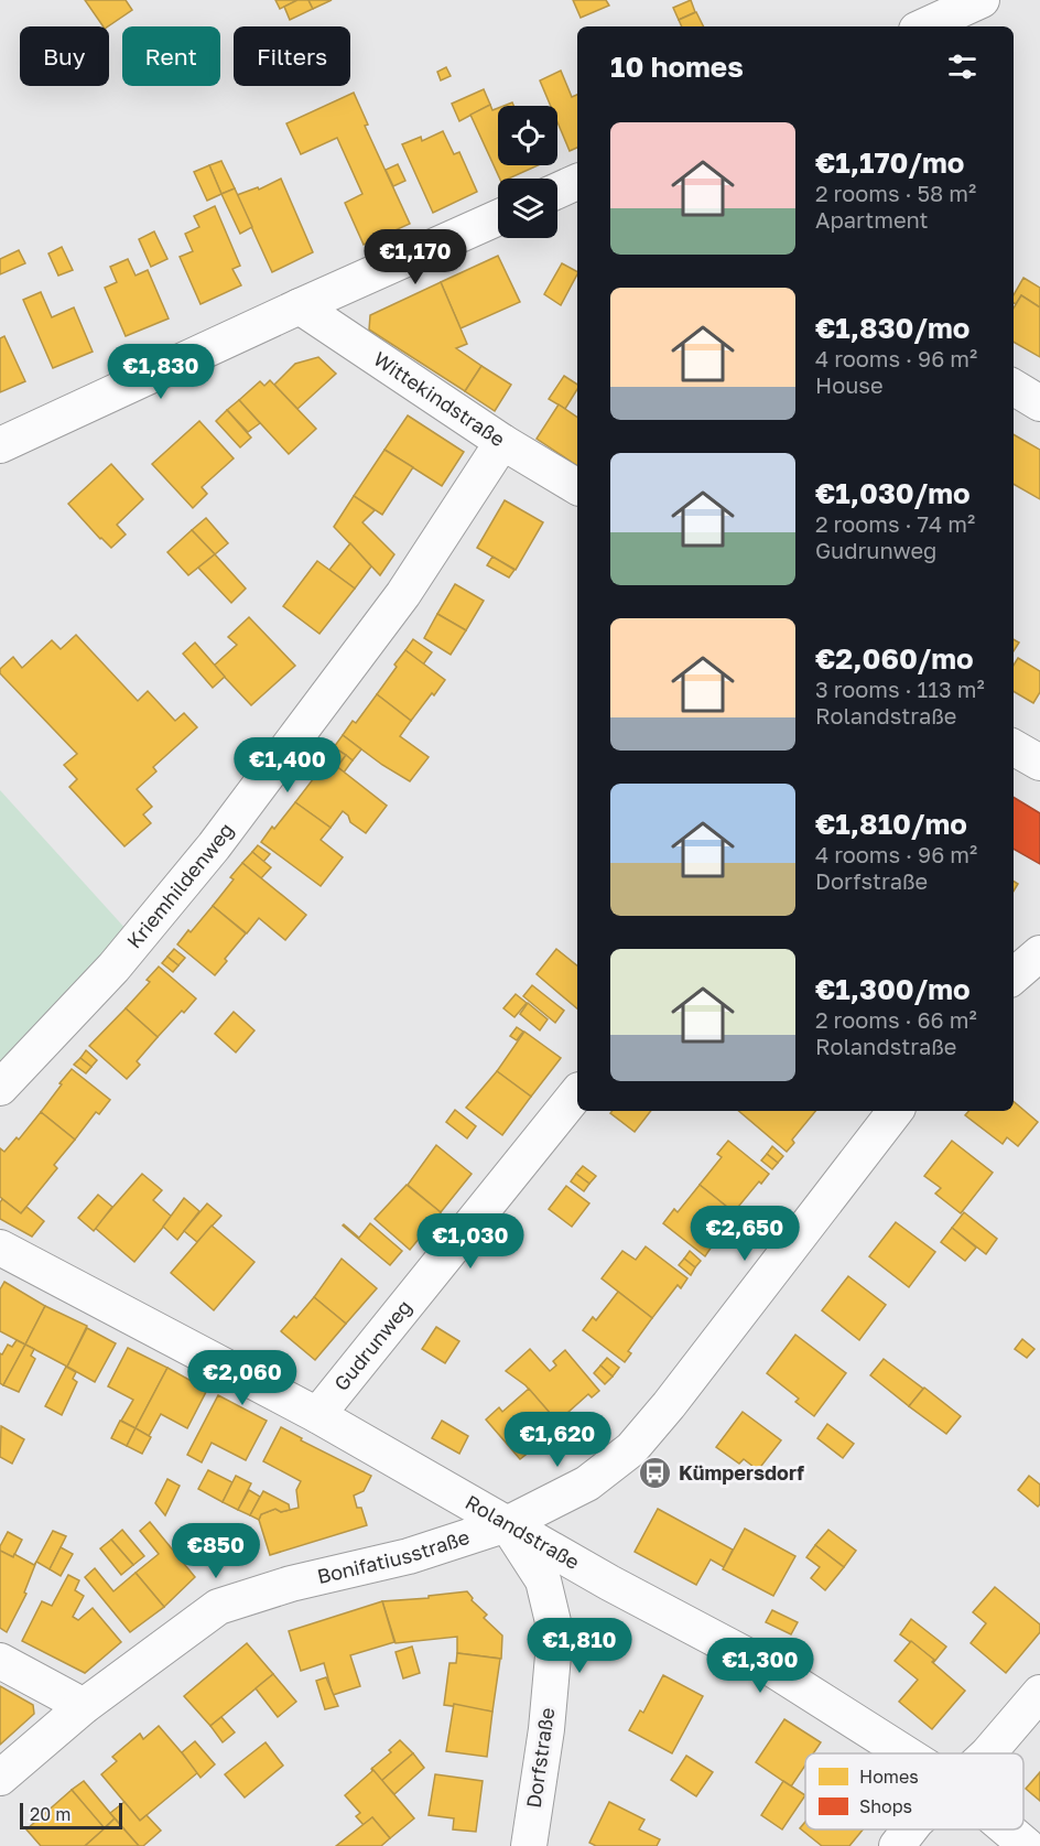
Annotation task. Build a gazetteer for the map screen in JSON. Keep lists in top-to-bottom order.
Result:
{
  "streets": {
    "street": [
      "Wittekindstraße",
      "Kriemhildenweg",
      "Gudrunweg",
      "Rolandstraße",
      "Bonifatiusstraße",
      "Dorfstraße"
    ]
  },
  "crossings": [
    ["Wittekindstraße", "Kriemhildenweg"],
    ["Gudrunweg", "Rolandstraße"],
    ["Rolandstraße", "Bonifatiusstraße"],
    ["Rolandstraße", "Dorfstraße"],
    ["Bonifatiusstraße", "Dorfstraße"]
  ],
  "places": {
    "bus stop": ["Kümpersdorf"]
  },
  "legend": ["Homes", "Shops"],
  "scale_bar": "20 m",
  "page": {
    "chip": ["Buy", "Rent", "Filters"],
    "heading": "10 homes",
    "list": [
      {
        "name": "€1,170/mo",
        "note": "2 rooms · 58 m² · Apartment"
      },
      {
        "name": "€1,830/mo",
        "note": "4 rooms · 96 m² · House"
      },
      {
        "name": "€1,030/mo",
        "note": "2 rooms · 74 m² · Gudrunweg"
      },
      {
        "name": "€2,060/mo",
        "note": "3 rooms · 113 m² · Rolandstraße"
      },
      {
        "name": "€1,810/mo",
        "note": "4 rooms · 96 m² · Dorfstraße"
      },
      {
        "name": "€1,300/mo",
        "note": "2 rooms · 66 m² · Rolandstraße"
      }
    ],
    "price": [
      "€1,170",
      "€1,830",
      "€1,400",
      "€2,650",
      "€1,030",
      "€2,060",
      "€1,620",
      "€850",
      "€1,810",
      "€1,300"
    ],
    "scale": "20 m"
  }
}
